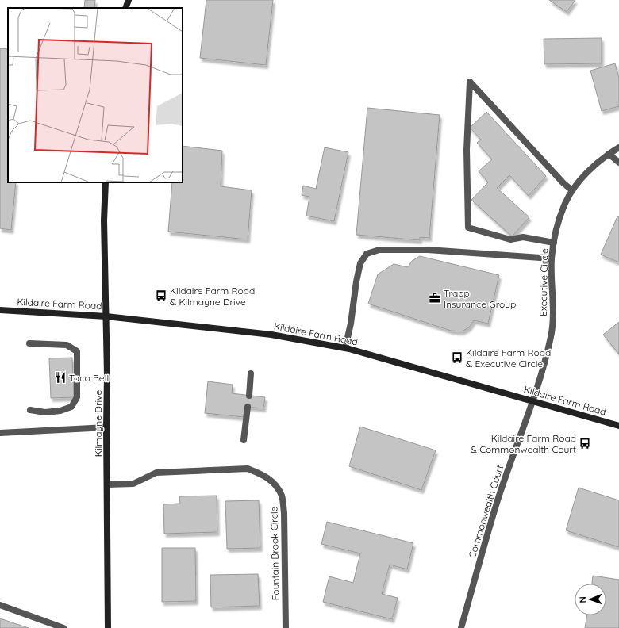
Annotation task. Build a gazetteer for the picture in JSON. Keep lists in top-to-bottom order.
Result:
{
  "streets": {
    "main road": ["Kildaire Farm Road", "Kilmayne Drive"],
    "street": ["Executive Circle", "Commonwealth Court", "Fountain Brook Circle"]
  },
  "crossings": [
    ["Executive Circle", "Kildaire Farm Road"],
    ["Executive Circle", "Commonwealth Court"],
    ["Kildaire Farm Road", "Kilmayne Drive"],
    ["Kildaire Farm Road", "Commonwealth Court"],
    ["Kilmayne Drive", "Fountain Brook Circle"]
  ],
  "places": {
    "bus stop": ["Kildaire Farm Road & Kilmayne Drive", "Kildaire Farm Road & Executive Circle", "Kildaire Farm Road & Commonwealth Court"],
    "office": ["Trapp Insurance Group"],
    "restaurant": ["Taco Bell"]
  },
  "north": "left"
}
